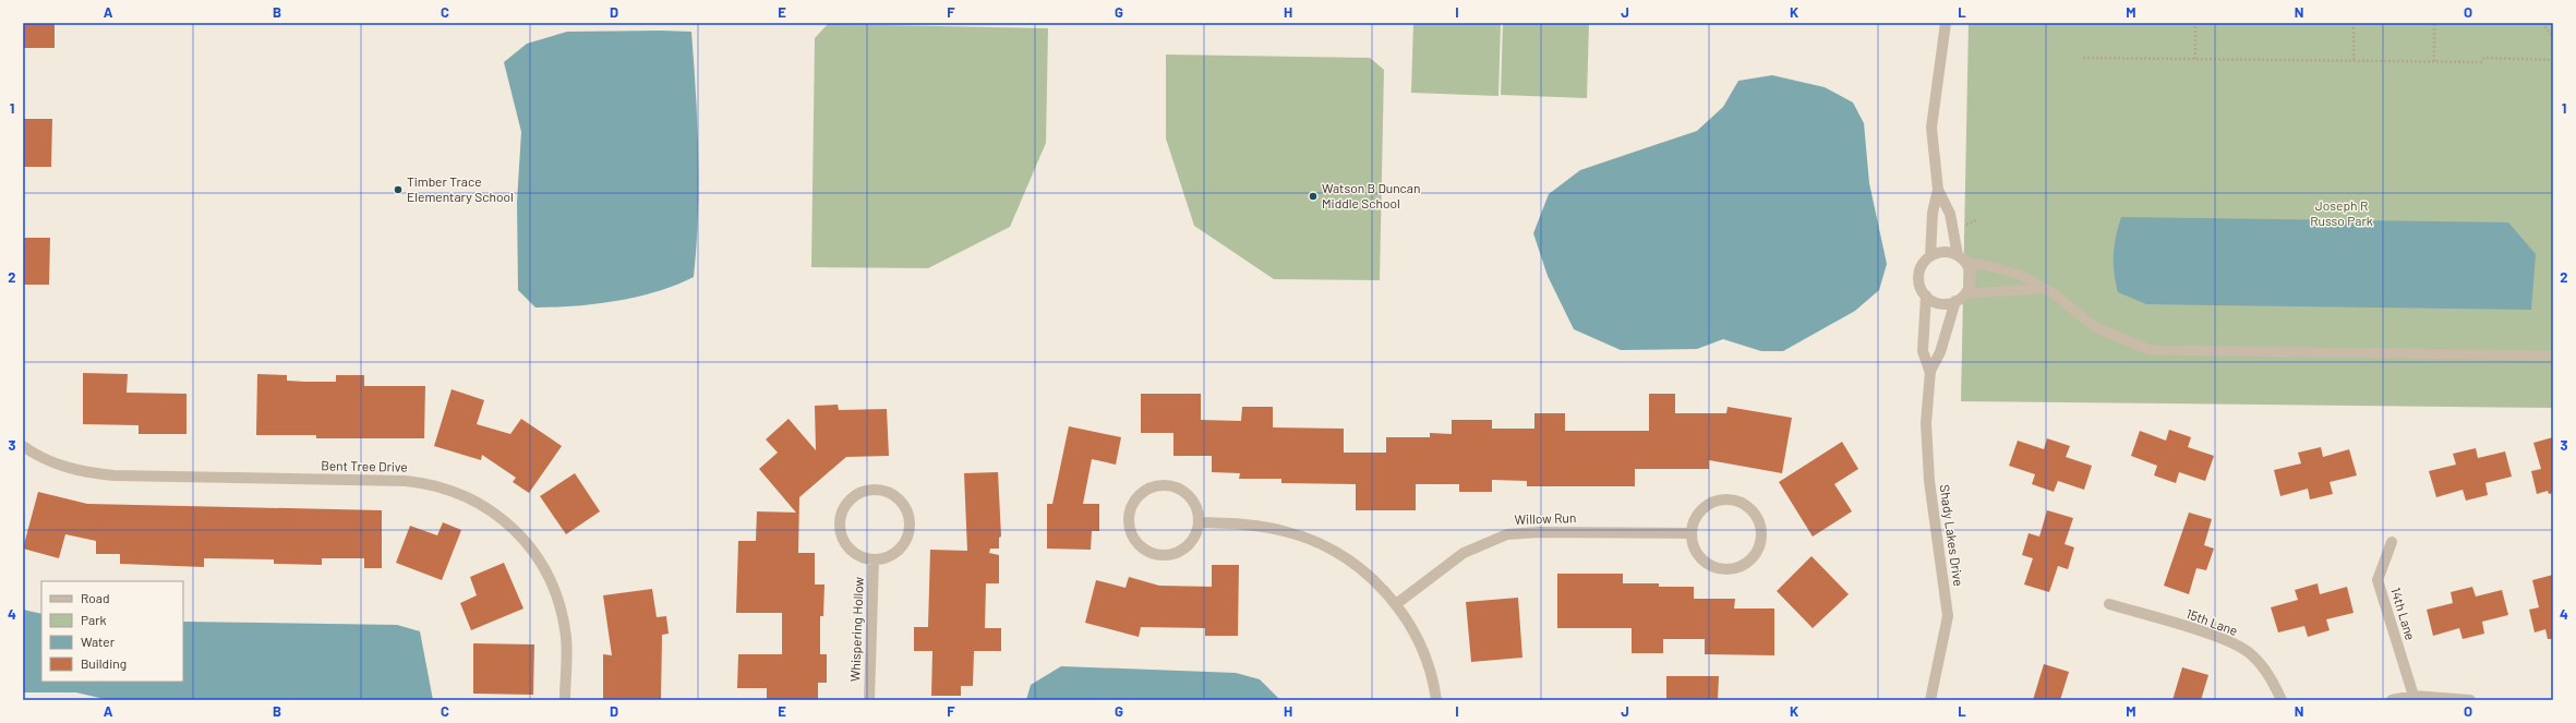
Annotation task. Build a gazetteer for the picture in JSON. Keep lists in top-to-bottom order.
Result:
{
  "streets": {
    "street": [
      "Bent Tree Drive",
      "Willow Run",
      "Shady Lakes Drive",
      "14th Lane",
      "15th Lane",
      "Whispering Hollow"
    ]
  },
  "parks": ["Joseph R Russo Park"],
  "places": ["Timber Trace Elementary School", "Watson B Duncan Middle School"],
  "legend": [
    "Road",
    "Park",
    "Water",
    "Building"
  ],
  "grid": {
    "columns": [
      "A",
      "B",
      "C",
      "D",
      "E",
      "F",
      "G",
      "H",
      "I",
      "J",
      "K",
      "L",
      "M",
      "N",
      "O"
    ],
    "rows": [
      "1",
      "2",
      "3",
      "4"
    ]
  }
}
